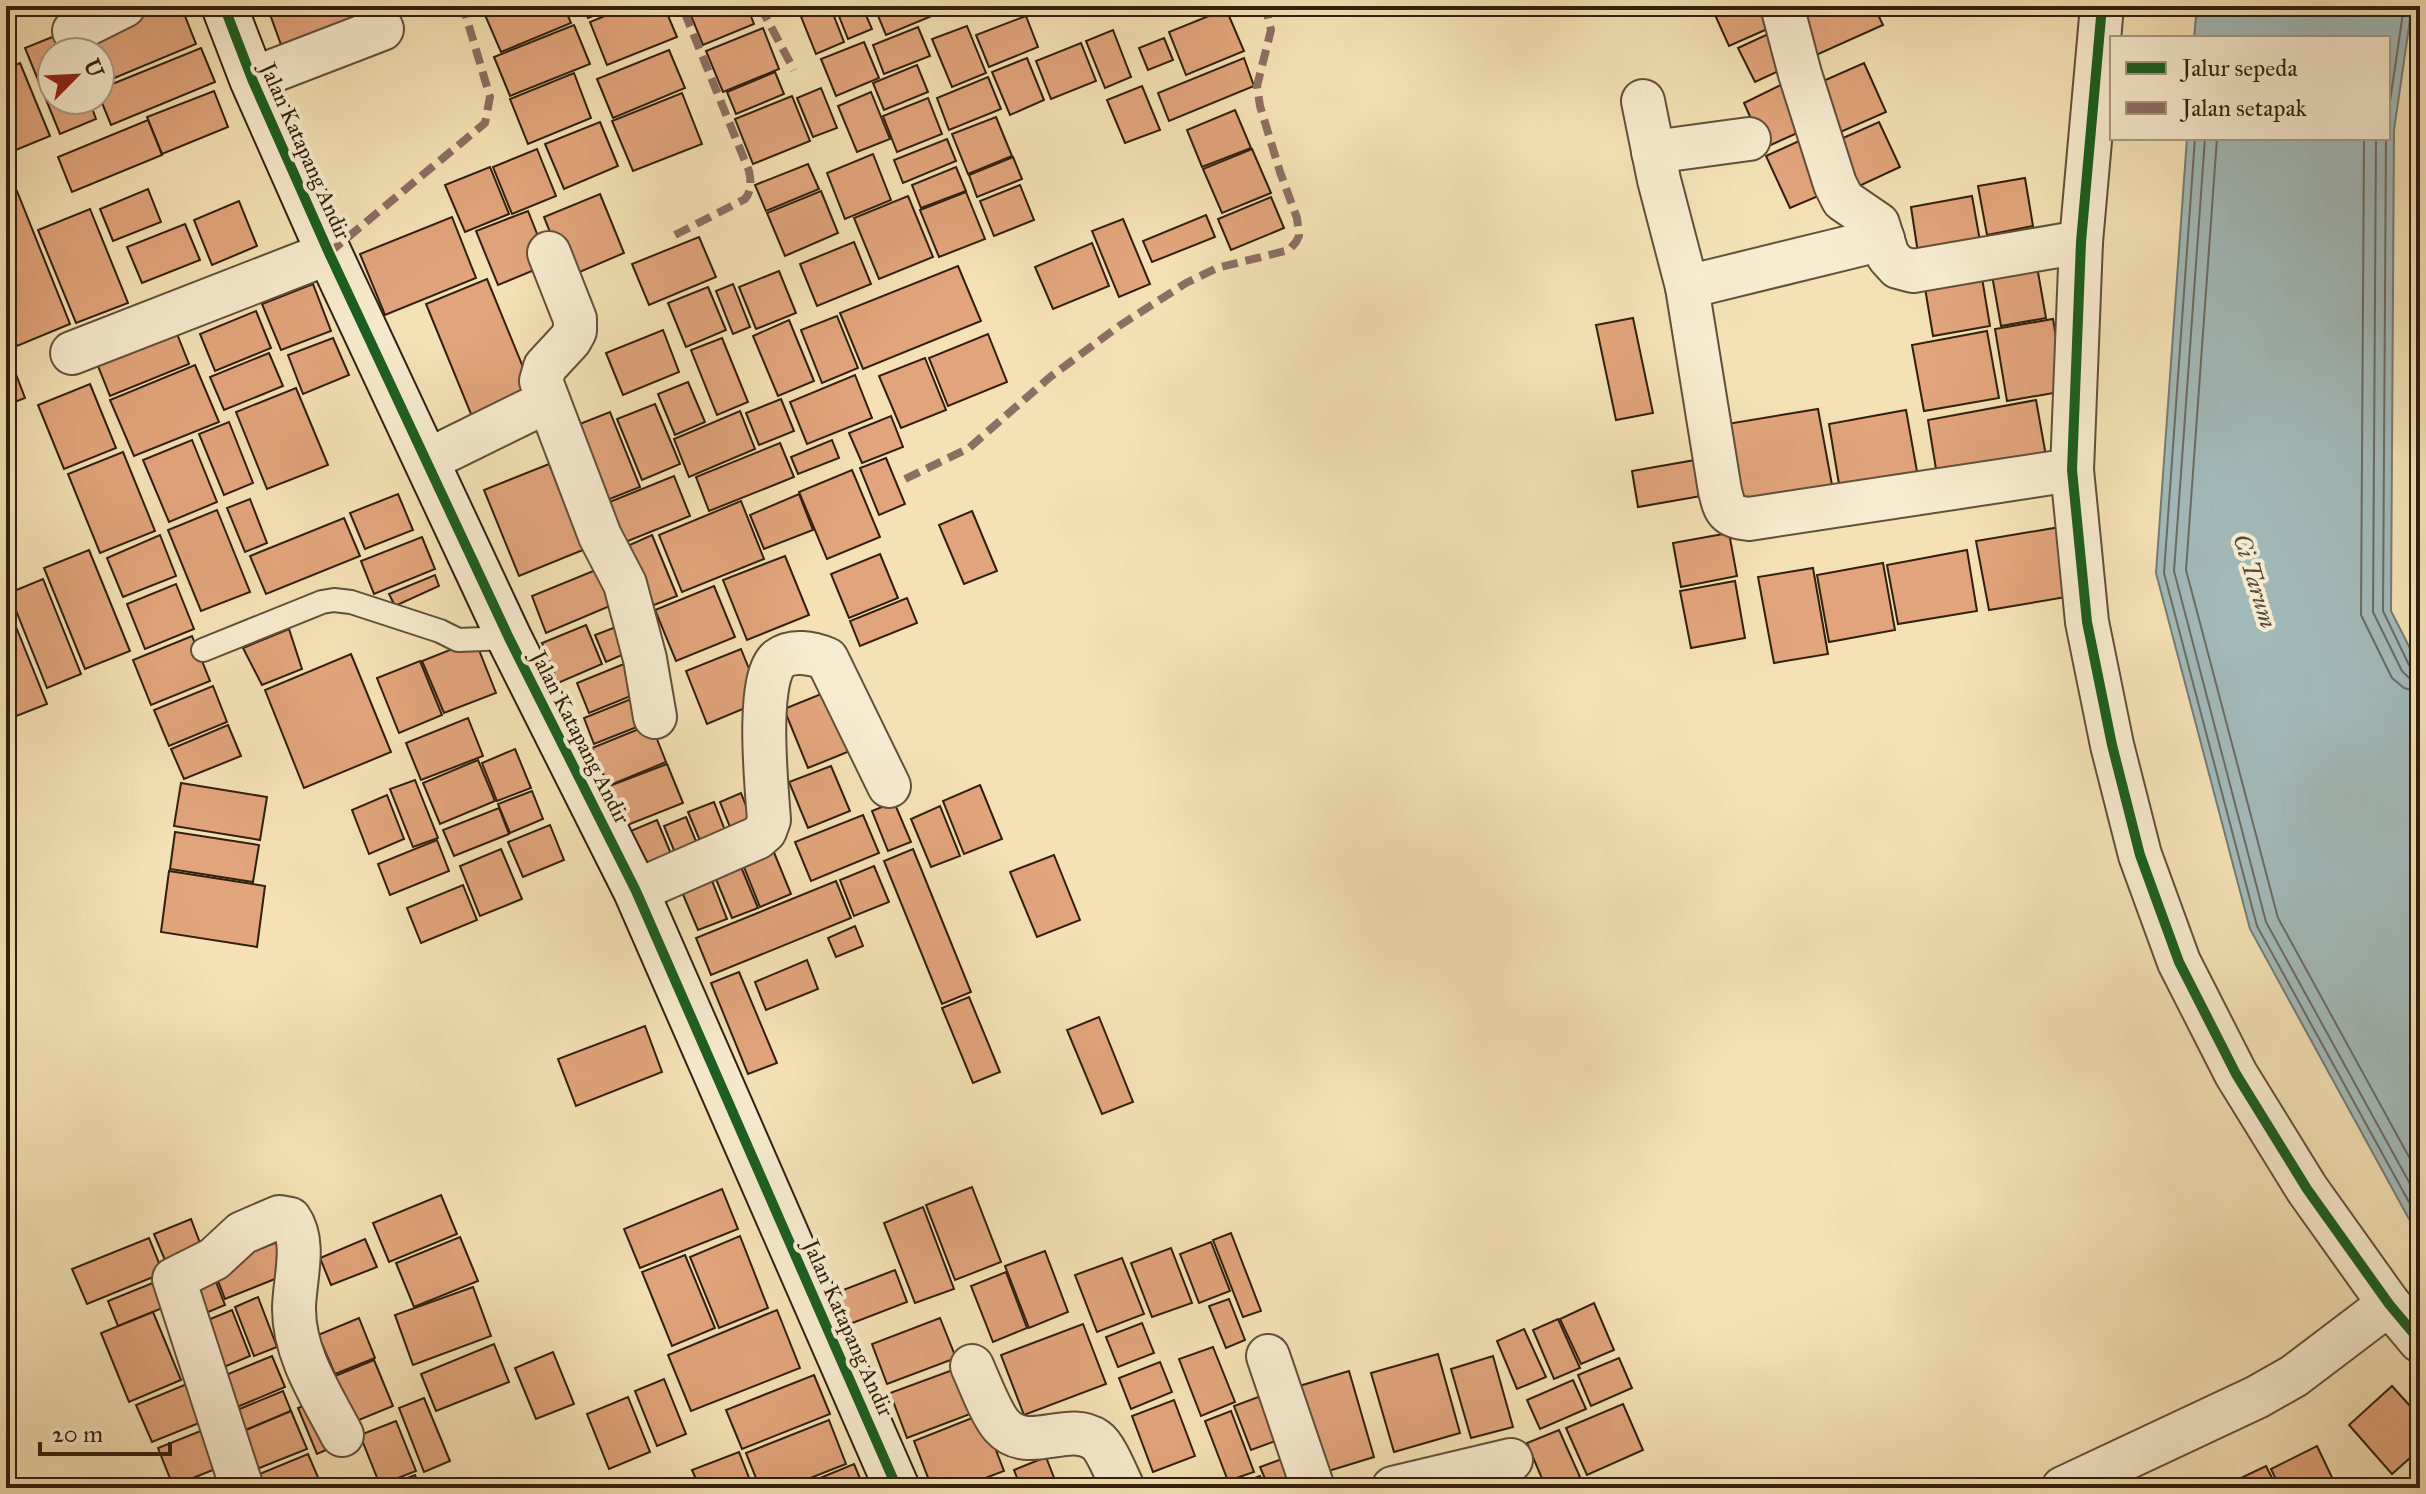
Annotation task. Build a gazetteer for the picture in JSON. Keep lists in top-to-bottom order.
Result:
{
  "streets": {
    "street": ["Jalan Katapang Andir"]
  },
  "water": ["Ci Tarum"],
  "legend": ["Jalur sepeda", "Jalan setapak"],
  "scale_bar": "20 m",
  "north": "top right"
}
